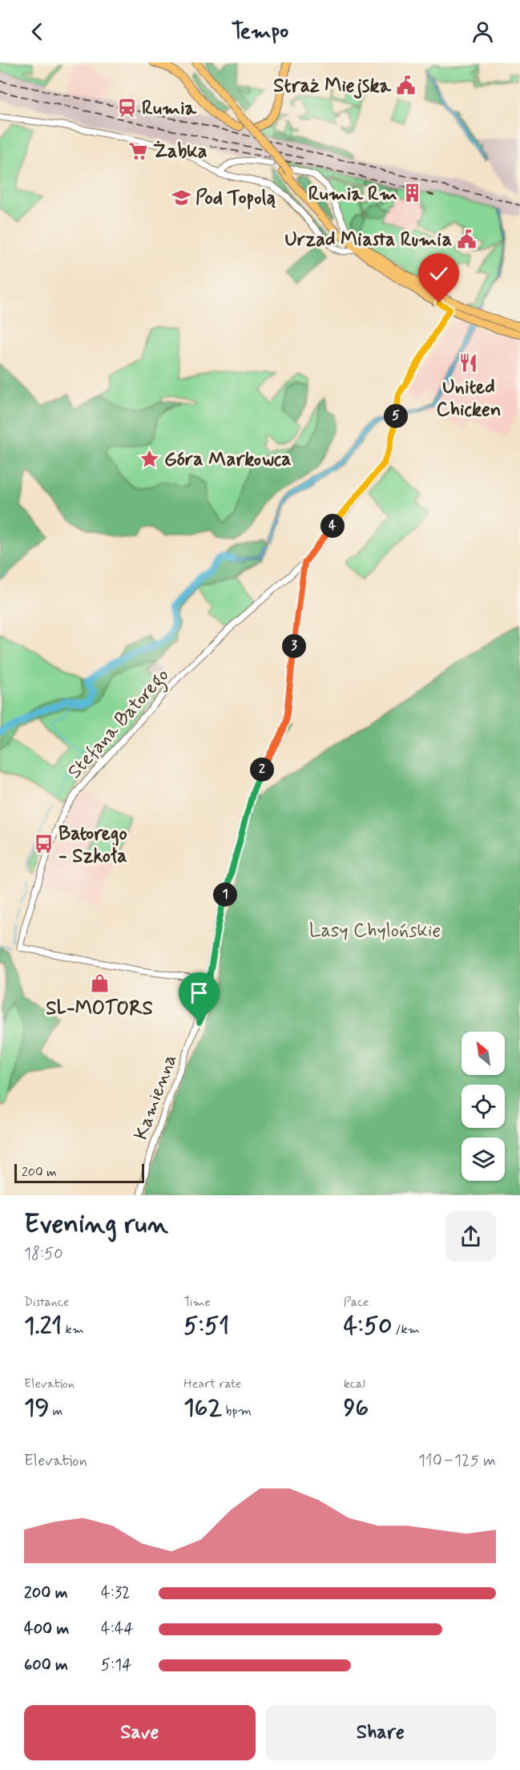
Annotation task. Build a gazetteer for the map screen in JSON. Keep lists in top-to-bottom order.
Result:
{
  "streets": {
    "street": ["Stefana Batorego", "Kamienna"]
  },
  "crossings": [
    ["Stefana Batorego", "Kamienna"]
  ],
  "parks": ["Lasy Chylońskie"],
  "places": {
    "public building": ["Straż Miejska", "Urzad Miasta Rumia"],
    "station": ["Rumia"],
    "supermarket": ["Żabka"],
    "building": ["Rumia Rm"],
    "school or university": ["Pod Topolą"],
    "restaurant": ["United Chicken"],
    "place": ["Góra Markowca"],
    "bus stop": ["Batorego - Szkoła"],
    "shop": ["SL-MOTORS"]
  },
  "scale_bar": "200 m",
  "north": "top left",
  "page": {
    "header": "Tempo",
    "pins": [
      "5",
      "4",
      "3",
      "2",
      "1"
    ],
    "scale": "200 m",
    "heading": ["Evening run", "18:50"],
    "stats": [
      ["Distance", "1.21 km"],
      ["Time", "5:51"],
      ["Pace", "4:50 /km"],
      ["Elevation", "19 m"],
      ["Heart rate", "162 bpm"],
      ["kcal", "96"]
    ],
    "chart": ["Elevation", "110–125 m"],
    "list": [
      {
        "name": "200 m",
        "note": "4:32"
      },
      {
        "name": "400 m",
        "note": "4:44"
      },
      {
        "name": "600 m",
        "note": "5:14"
      }
    ],
    "buttons": ["Save", "Share"]
  }
}
